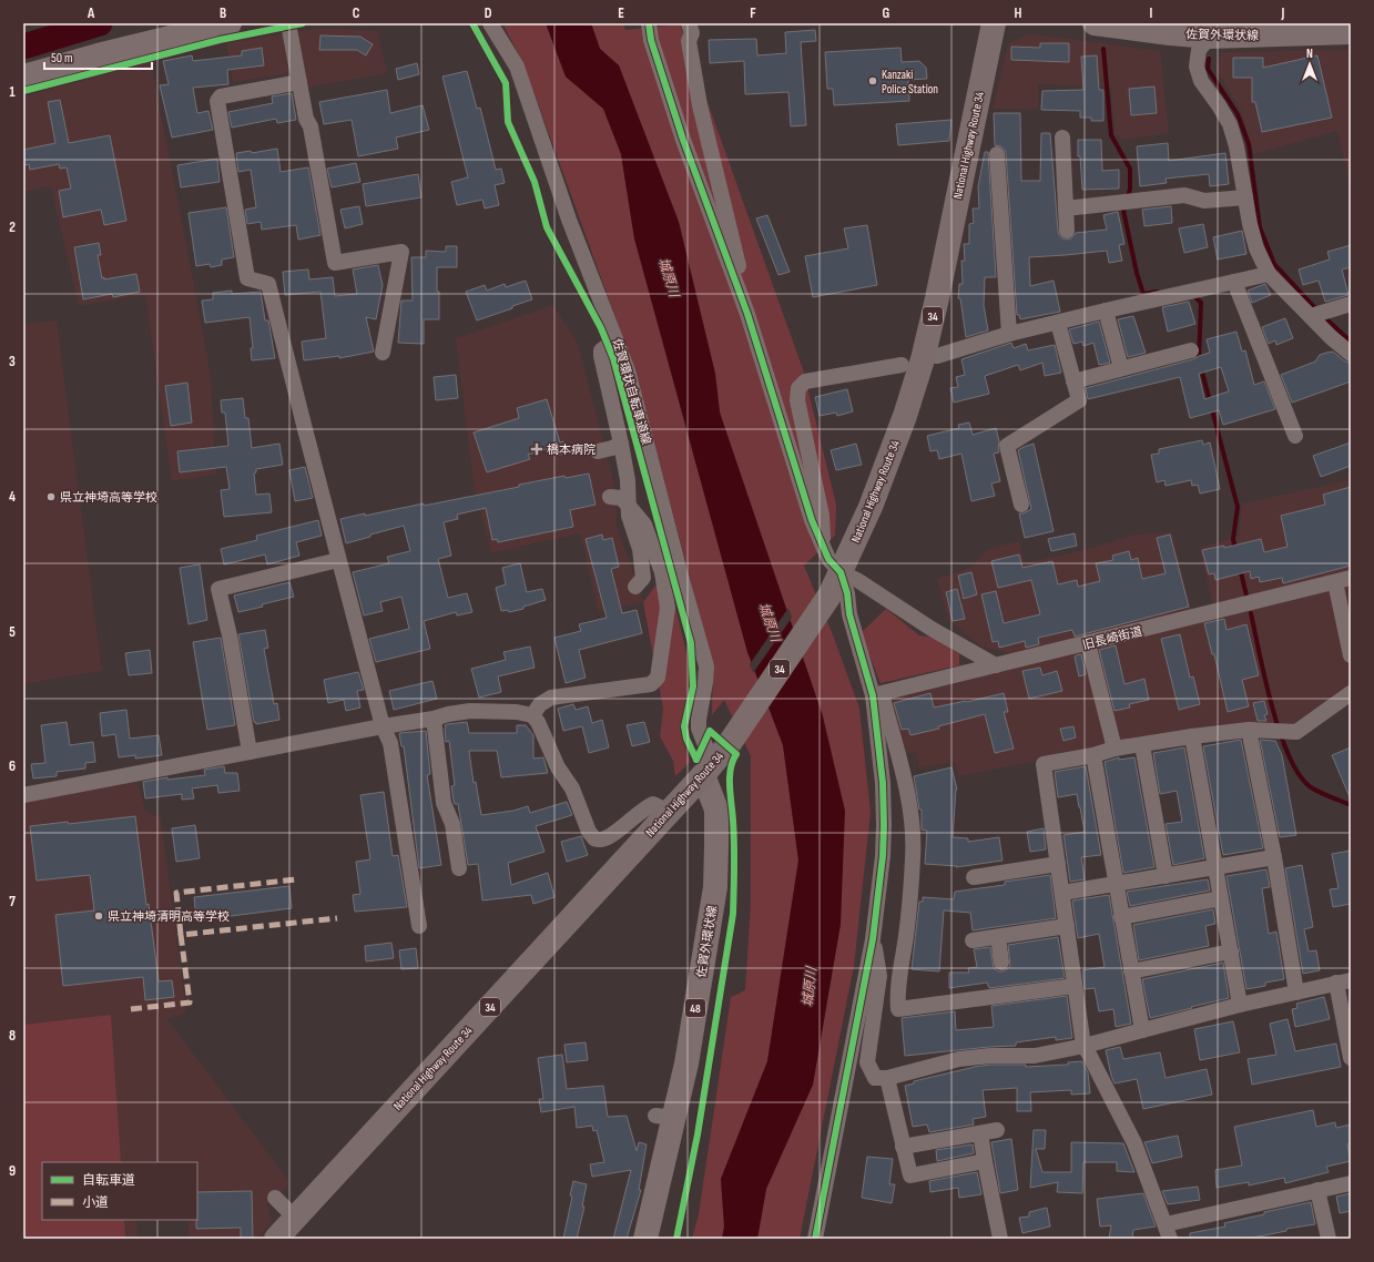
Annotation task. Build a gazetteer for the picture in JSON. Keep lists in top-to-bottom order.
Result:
{
  "streets": {
    "highway": ["National Highway Route 34", "34"],
    "main road": ["佐賀外環状線", "48"],
    "street": ["旧長崎街道"],
    "cycle path": ["佐賀環状自転車道線"]
  },
  "crossings": [
    ["佐賀外環状線", "National Highway Route 34"]
  ],
  "water": ["城原川"],
  "places": {
    "other": ["Kanzaki Police Station", "県立神埼高等学校", "県立神埼清明高等学校"],
    "health": ["橋本病院"]
  },
  "legend": ["自転車道", "小道"],
  "scale_bar": "50 m",
  "north": "top",
  "grid": {
    "columns": [
      "A",
      "B",
      "C",
      "D",
      "E",
      "F",
      "G",
      "H",
      "I",
      "J"
    ],
    "rows": [
      "1",
      "2",
      "3",
      "4",
      "5",
      "6",
      "7",
      "8",
      "9"
    ]
  }
}
